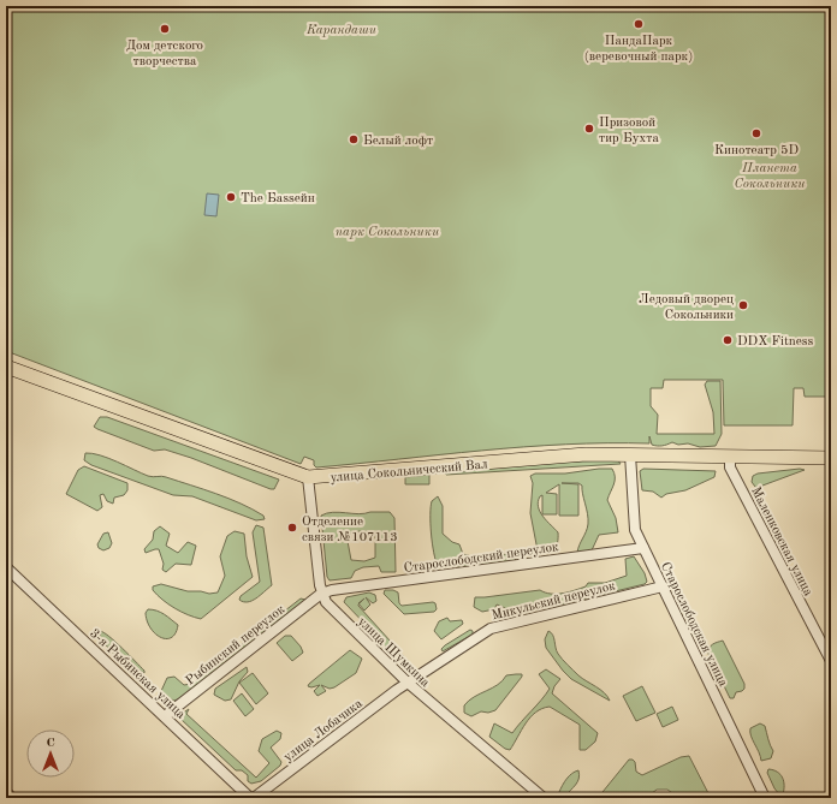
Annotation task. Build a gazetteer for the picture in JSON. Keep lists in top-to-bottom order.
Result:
{
  "streets": {
    "main road": ["улица Сокольнический Вал"],
    "street": [
      "Маленковская улица",
      "Старослободский переулок",
      "Микульский переулок",
      "Старослободская улица",
      "Рыбинский переулок",
      "улица Шумкина",
      "3-я Рыбинская улица",
      "улица Лобачика"
    ]
  },
  "crossings": [
    ["улица Сокольнический Вал", "Маленковская улица"],
    ["улица Сокольнический Вал", "Старослободская улица"],
    ["улица Сокольнический Вал", "улица Шумкина"],
    ["Старослободский переулок", "Старослободская улица"],
    ["Старослободский переулок", "Рыбинский переулок"],
    ["Старослободский переулок", "улица Шумкина"],
    ["Микульский переулок", "Старослободская улица"],
    ["Микульский переулок", "улица Шумкина"],
    ["Микульский переулок", "улица Лобачика"],
    ["Рыбинский переулок", "улица Шумкина"],
    ["Рыбинский переулок", "3-я Рыбинская улица"],
    ["улица Шумкина", "улица Лобачика"],
    ["3-я Рыбинская улица", "улица Лобачика"]
  ],
  "parks": ["Карандаши", "Планета Сокольники", "парк Сокольники"],
  "places": [
    "ПандаПарк (веревочный парк)",
    "Дом детского творчества",
    "Призовой тир Бухта",
    "Кинотеатр 5D",
    "Белый лофт",
    "The Баssейн",
    "Ледовый дворец Сокольники",
    "DDX Fitness",
    "Отделение связи №107113"
  ],
  "north": "top"
}
